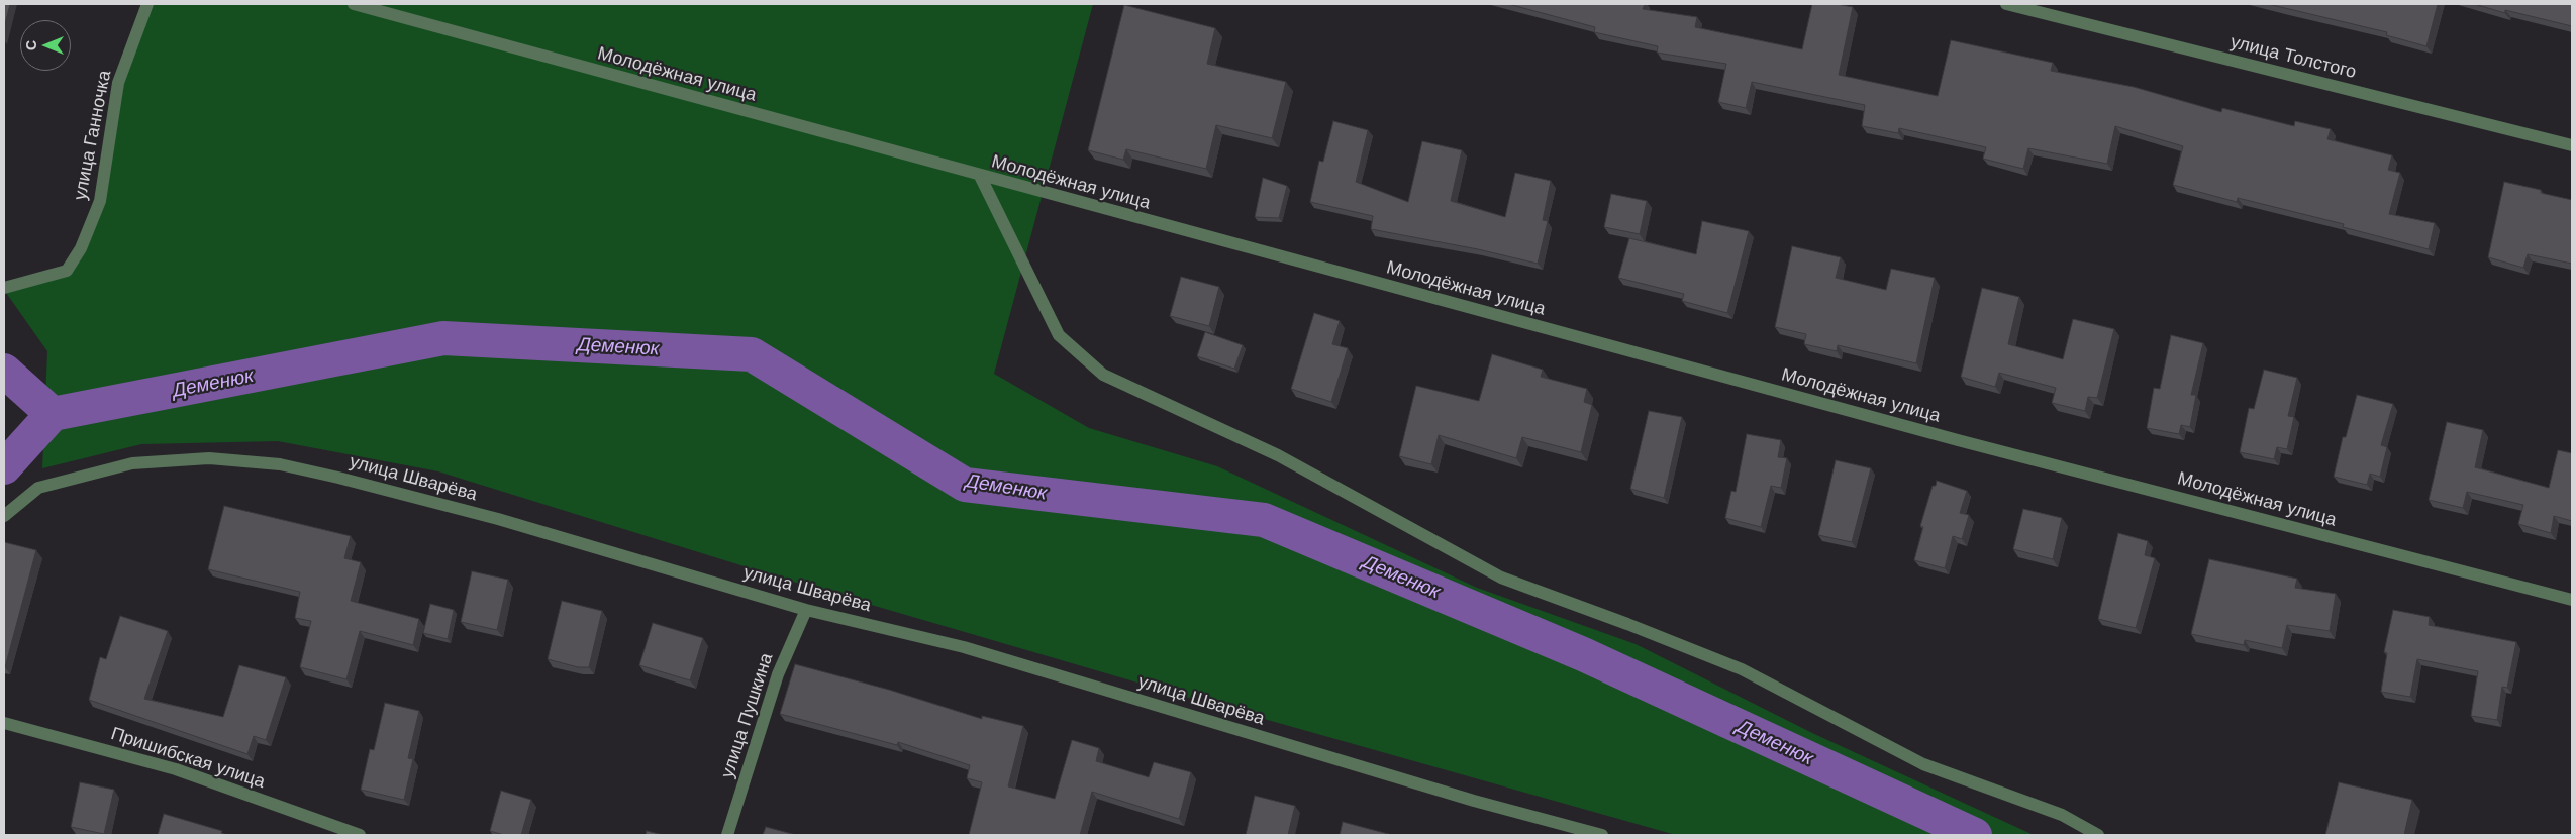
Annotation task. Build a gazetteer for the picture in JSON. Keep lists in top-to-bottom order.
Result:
{
  "streets": {
    "street": [
      "улица Толстого",
      "Молодёжная улица",
      "улица Ганночка",
      "улица Шварёва",
      "улица Пушкина",
      "Пришибская улица"
    ]
  },
  "crossings": [
    ["улица Шварёва", "улица Пушкина"]
  ],
  "water": ["Деменюк"],
  "north": "left"
}
